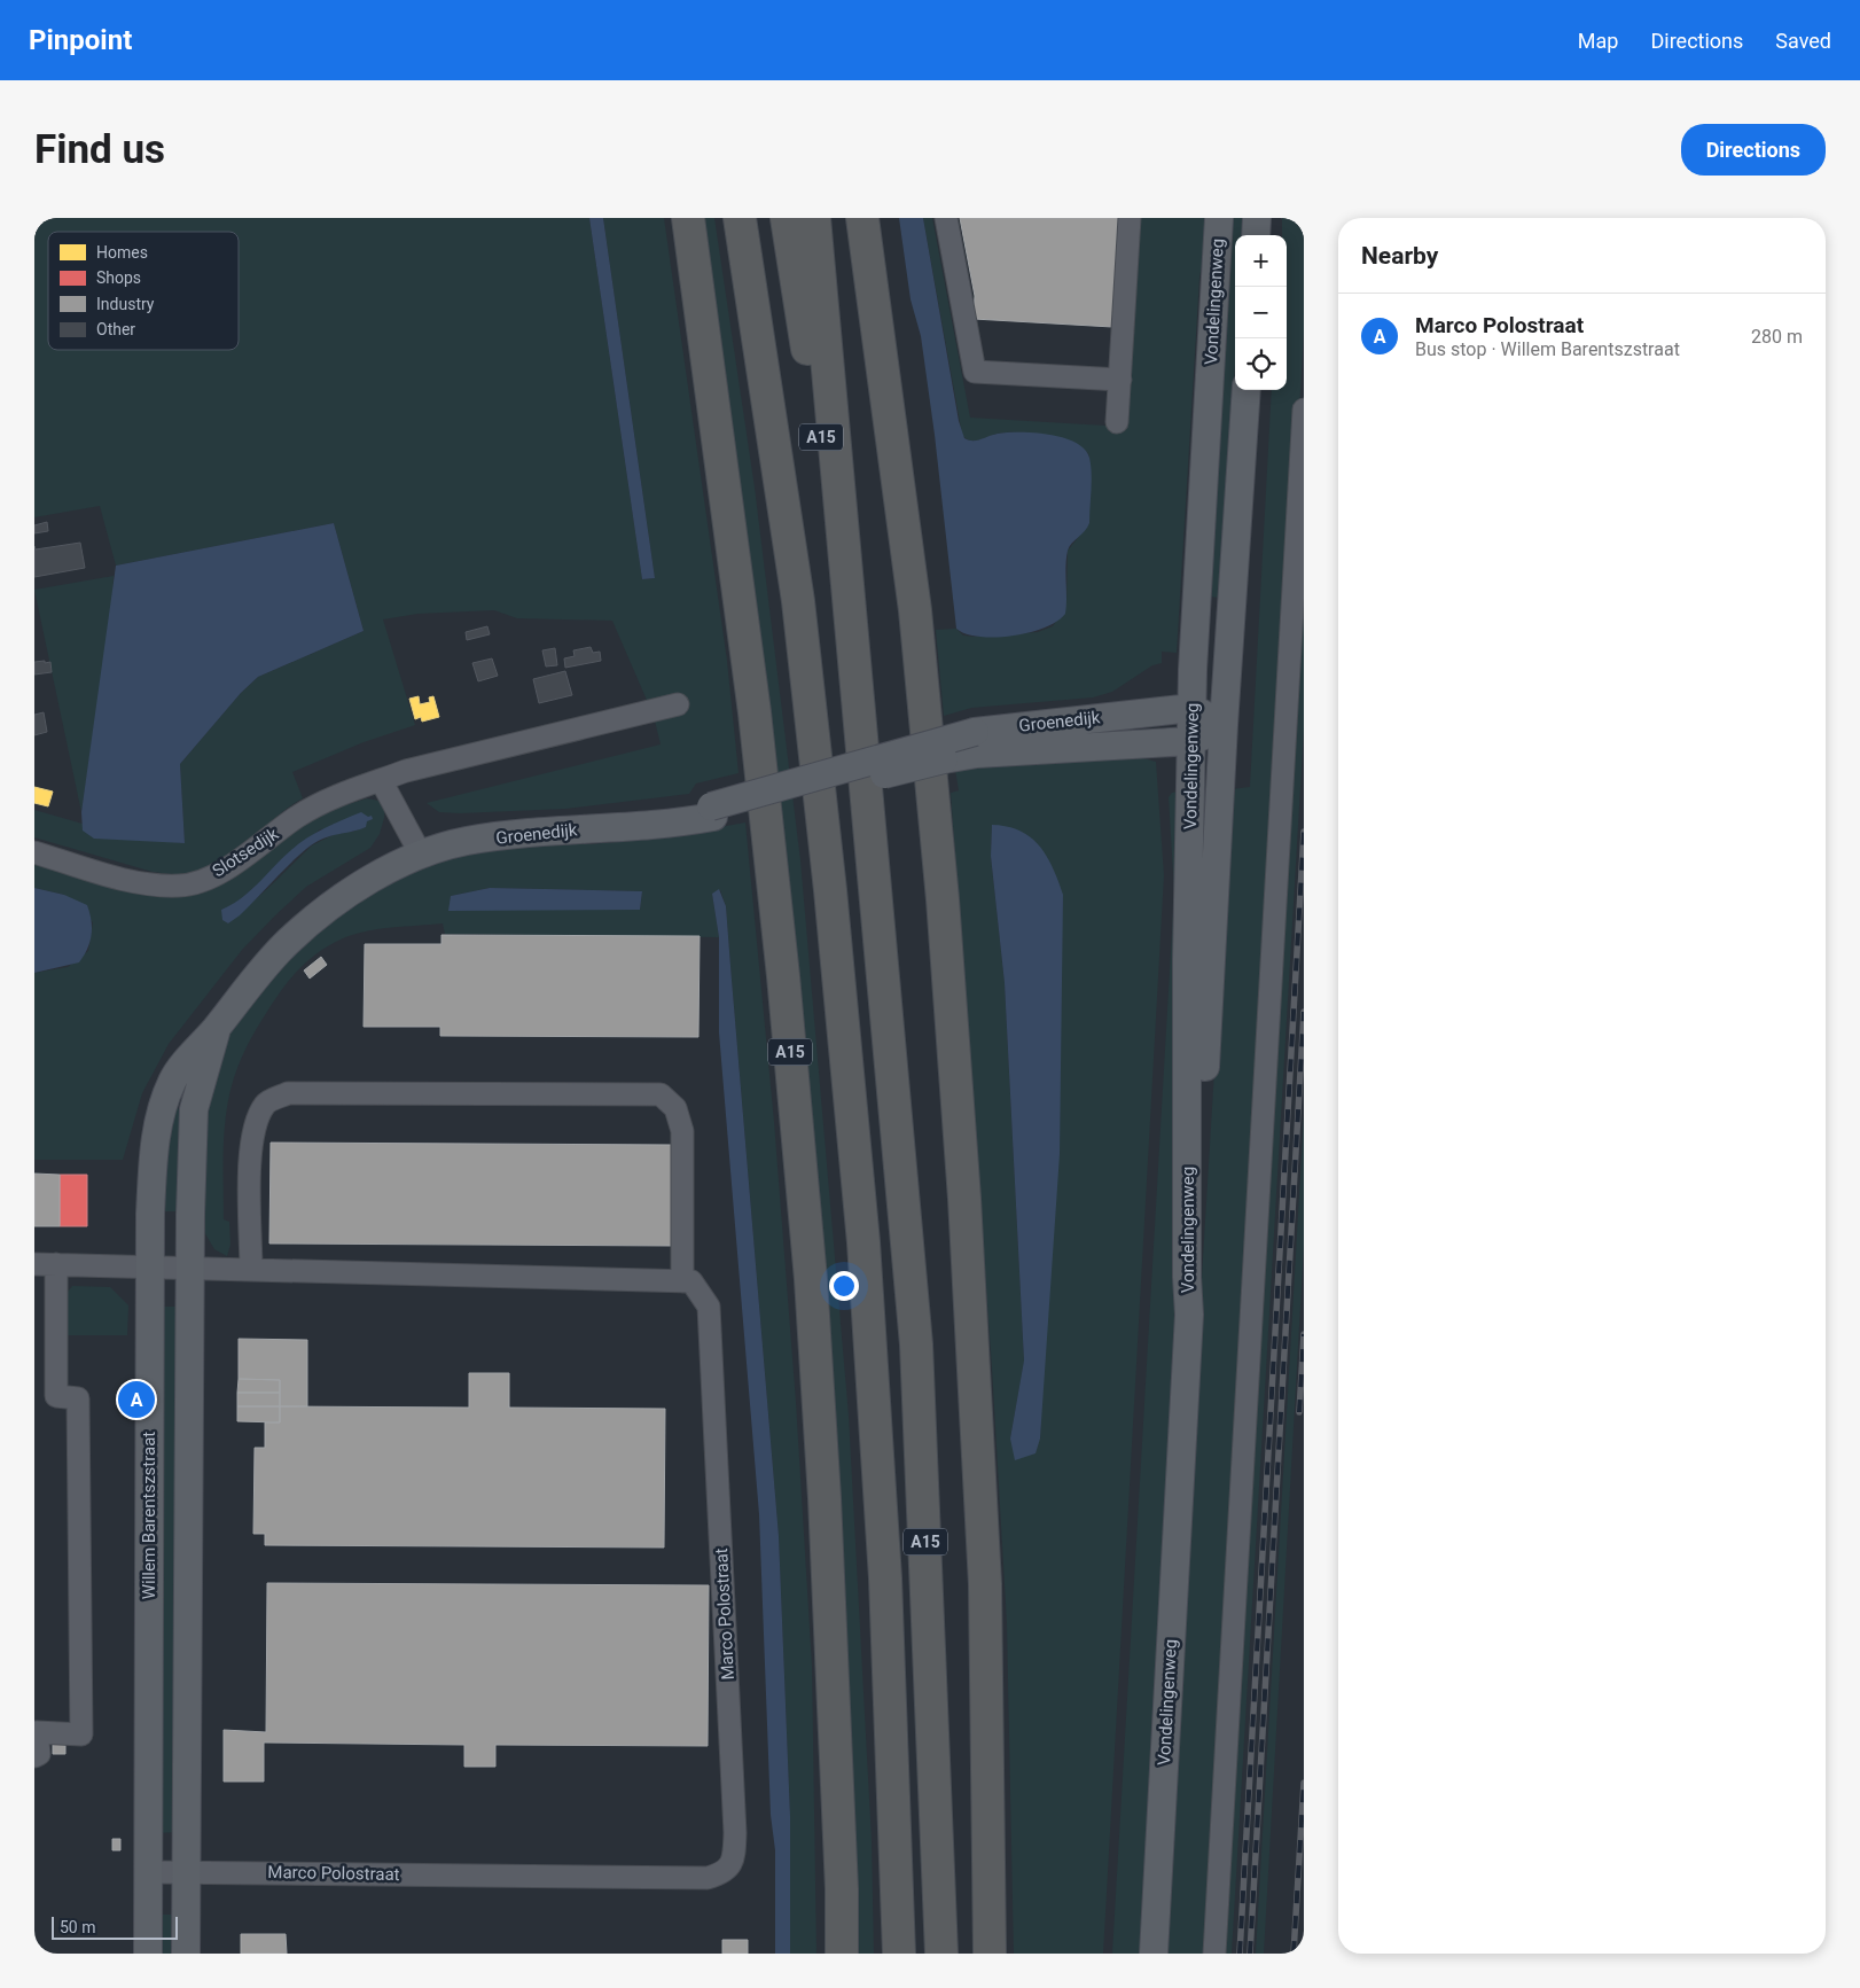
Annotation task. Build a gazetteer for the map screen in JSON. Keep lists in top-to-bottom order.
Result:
{
  "streets": {
    "highway": ["A15"],
    "main road": ["Vondelingenweg", "Groenedijk", "Willem Barentszstraat"],
    "street": ["Slotsedijk", "Marco Polostraat"]
  },
  "crossings": [
    ["Vondelingenweg", "Groenedijk"],
    ["Groenedijk", "Willem Barentszstraat"],
    ["Willem Barentszstraat", "Marco Polostraat"]
  ],
  "legend": [
    "Homes",
    "Shops",
    "Industry",
    "Other"
  ],
  "scale_bar": "50 m",
  "page": {
    "header": "Pinpoint",
    "nav": ["Map", "Directions", "Saved"],
    "buttons": "Directions",
    "title": "Find us",
    "heading": "Nearby",
    "map_buttons": ["+", "−"],
    "list": [
      {
        "mark": "A",
        "name": "Marco Polostraat",
        "note": "Bus stop · Willem Barentszstraat",
        "value": "280 m"
      }
    ],
    "pins": "A",
    "scale": "50 m"
  }
}
